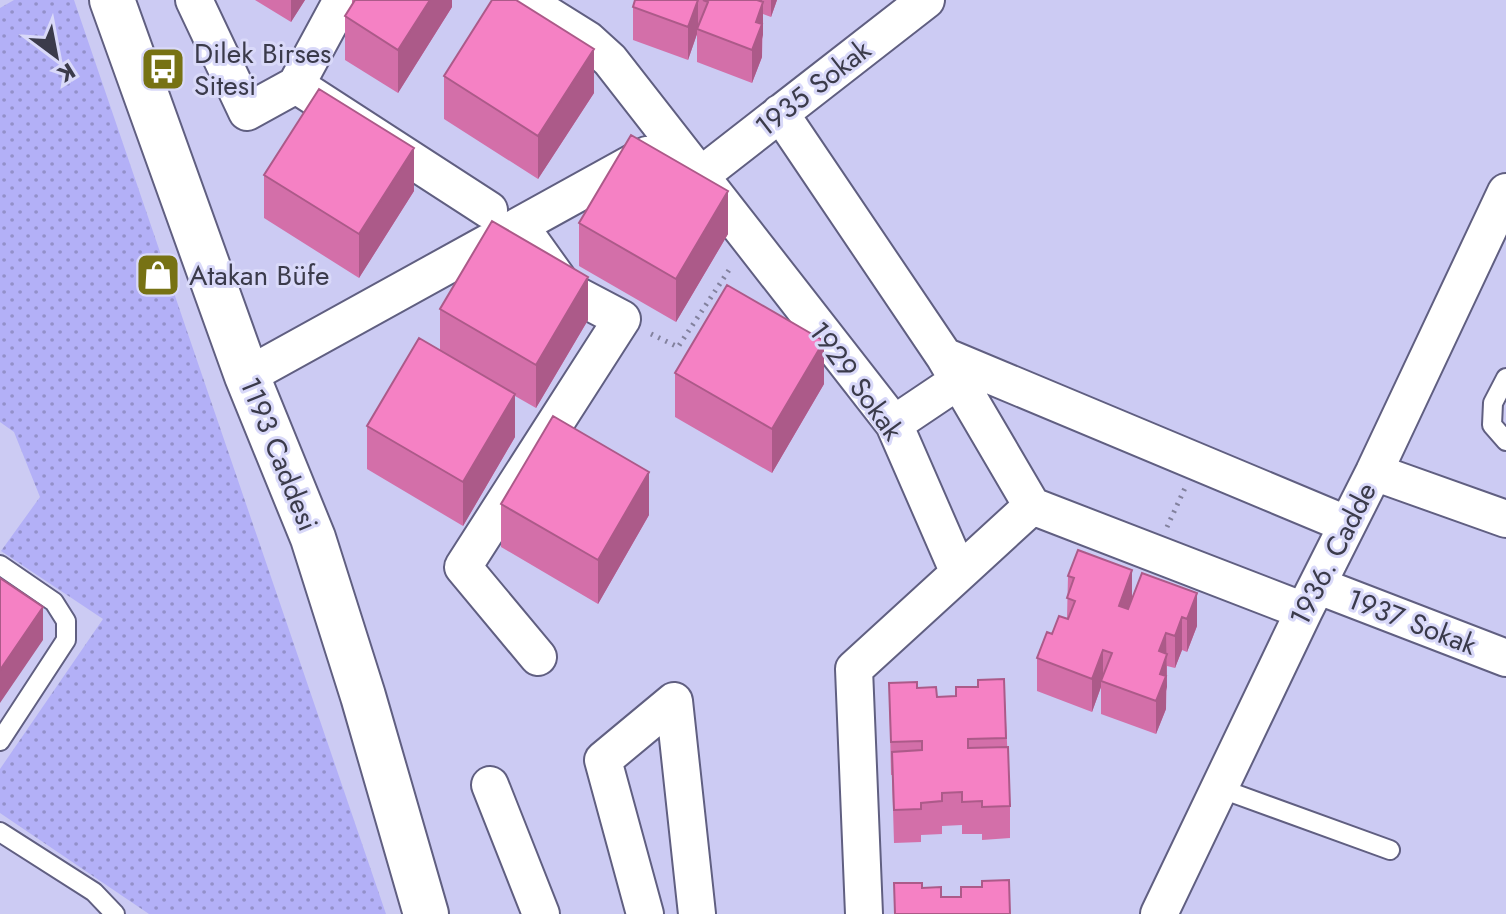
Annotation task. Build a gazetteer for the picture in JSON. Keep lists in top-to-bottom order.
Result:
{
  "streets": {
    "street": [
      "1935 Sokak",
      "1929 Sokak",
      "1193 Caddesi",
      "1936. Cadde",
      "1937 Sokak"
    ]
  },
  "crossings": [
    ["1935 Sokak", "1929 Sokak"],
    ["1936. Cadde", "1937 Sokak"]
  ],
  "places": {
    "bus stop": ["Dilek Birses Sitesi"],
    "shop": ["Atakan Büfe"]
  },
  "north": "bottom right"
}
